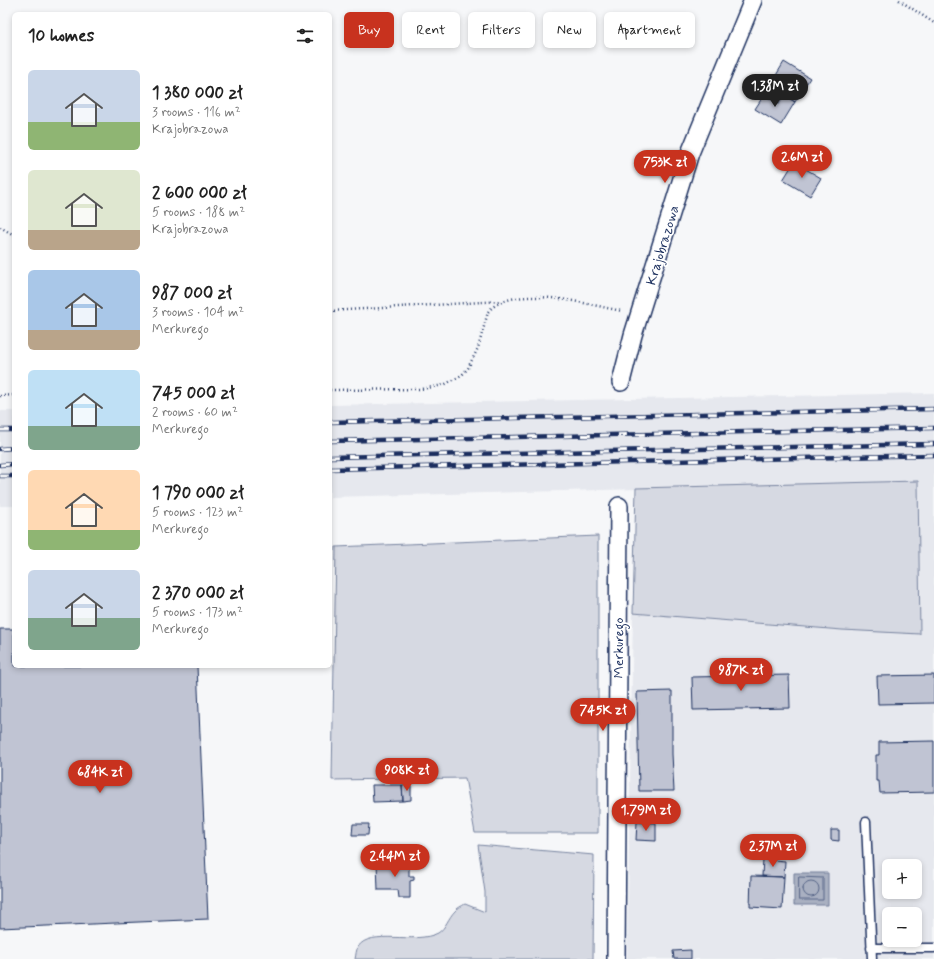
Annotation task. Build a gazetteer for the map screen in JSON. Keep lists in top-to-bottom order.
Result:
{
  "streets": {
    "street": ["Krajobrazowa", "Merkurego"]
  },
  "page": {
    "chip": [
      "Buy",
      "Rent",
      "Filters",
      "New",
      "Apartment"
    ],
    "heading": "10 homes",
    "list": [
      {
        "name": "1 380 000 zł",
        "note": "3 rooms · 116 m² · Krajobrazowa"
      },
      {
        "name": "2 600 000 zł",
        "note": "5 rooms · 188 m² · Krajobrazowa"
      },
      {
        "name": "987 000 zł",
        "note": "3 rooms · 104 m² · Merkurego"
      },
      {
        "name": "745 000 zł",
        "note": "2 rooms · 60 m² · Merkurego"
      },
      {
        "name": "1 790 000 zł",
        "note": "5 rooms · 123 m² · Merkurego"
      },
      {
        "name": "2 370 000 zł",
        "note": "5 rooms · 173 m² · Merkurego"
      }
    ],
    "price": [
      "1.38M zł",
      "2.6M zł",
      "753K zł",
      "987K zł",
      "745K zł",
      "908K zł",
      "684K zł",
      "1.79M zł",
      "2.37M zł",
      "2.44M zł"
    ],
    "map_buttons": ["+", "−"]
  }
}
